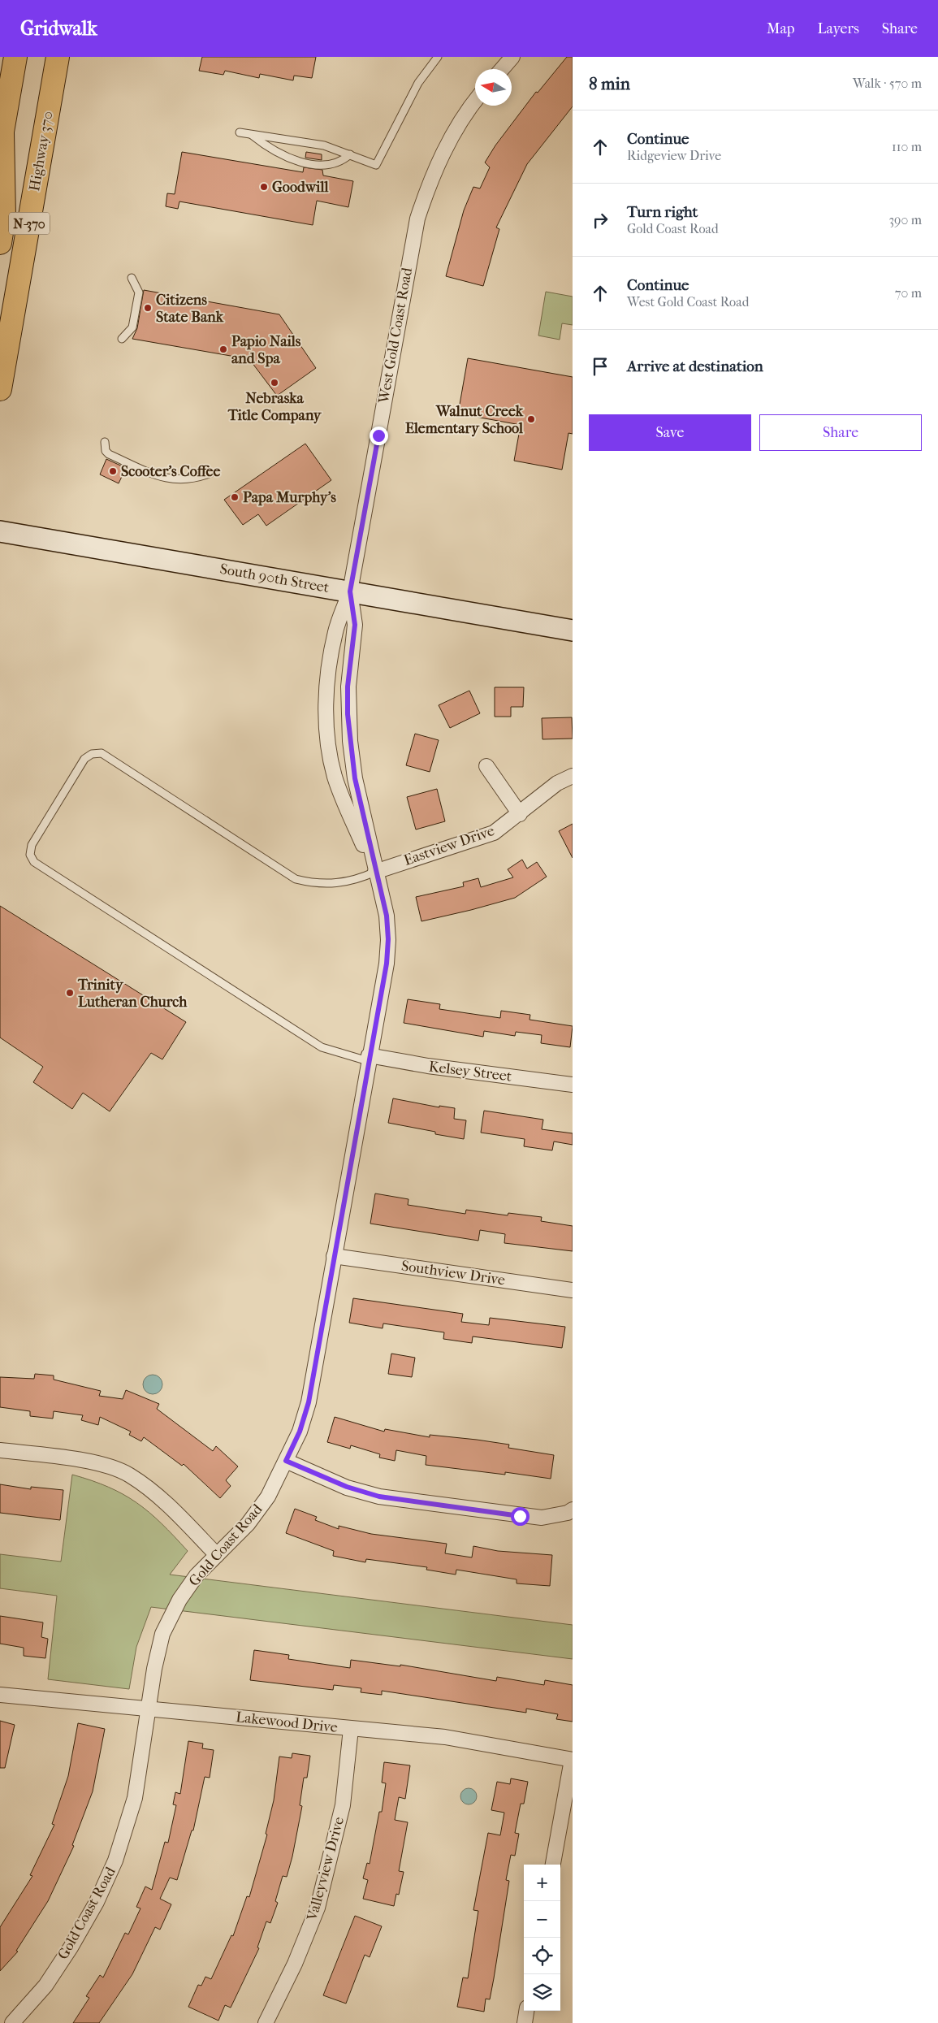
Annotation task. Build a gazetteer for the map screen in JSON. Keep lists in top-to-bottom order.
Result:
{
  "streets": {
    "highway": ["Highway 370", "N-370"],
    "street": [
      "West Gold Coast Road",
      "South 90th Street",
      "Eastview Drive",
      "Kelsey Street",
      "Southview Drive",
      "Gold Coast Road",
      "Lakewood Drive",
      "Valleyview Drive"
    ]
  },
  "crossings": [
    ["West Gold Coast Road", "South 90th Street"],
    ["West Gold Coast Road", "Gold Coast Road"],
    ["South 90th Street", "Gold Coast Road"],
    ["Eastview Drive", "Gold Coast Road"],
    ["Kelsey Street", "Gold Coast Road"],
    ["Southview Drive", "Gold Coast Road"],
    ["Gold Coast Road", "Lakewood Drive"],
    ["Lakewood Drive", "Valleyview Drive"]
  ],
  "places": [
    "Goodwill",
    "Citizens State Bank",
    "Papio Nails and Spa",
    "Nebraska Title Company",
    "Walnut Creek Elementary School",
    "Scooter's Coffee",
    "Papa Murphy's",
    "Trinity Lutheran Church"
  ],
  "north": "left",
  "page": {
    "header": "Gridwalk",
    "nav": ["Map", "Layers", "Share"],
    "heading": ["8 min", "Walk · 570 m"],
    "list": [
      ["Continue", "Ridgeview Drive", "110 m"],
      ["Turn right", "Gold Coast Road", "390 m"],
      ["Continue", "West Gold Coast Road", "70 m"],
      "Arrive at destination"
    ],
    "buttons": ["Save", "Share"],
    "map_buttons": ["+", "−"]
  }
}
